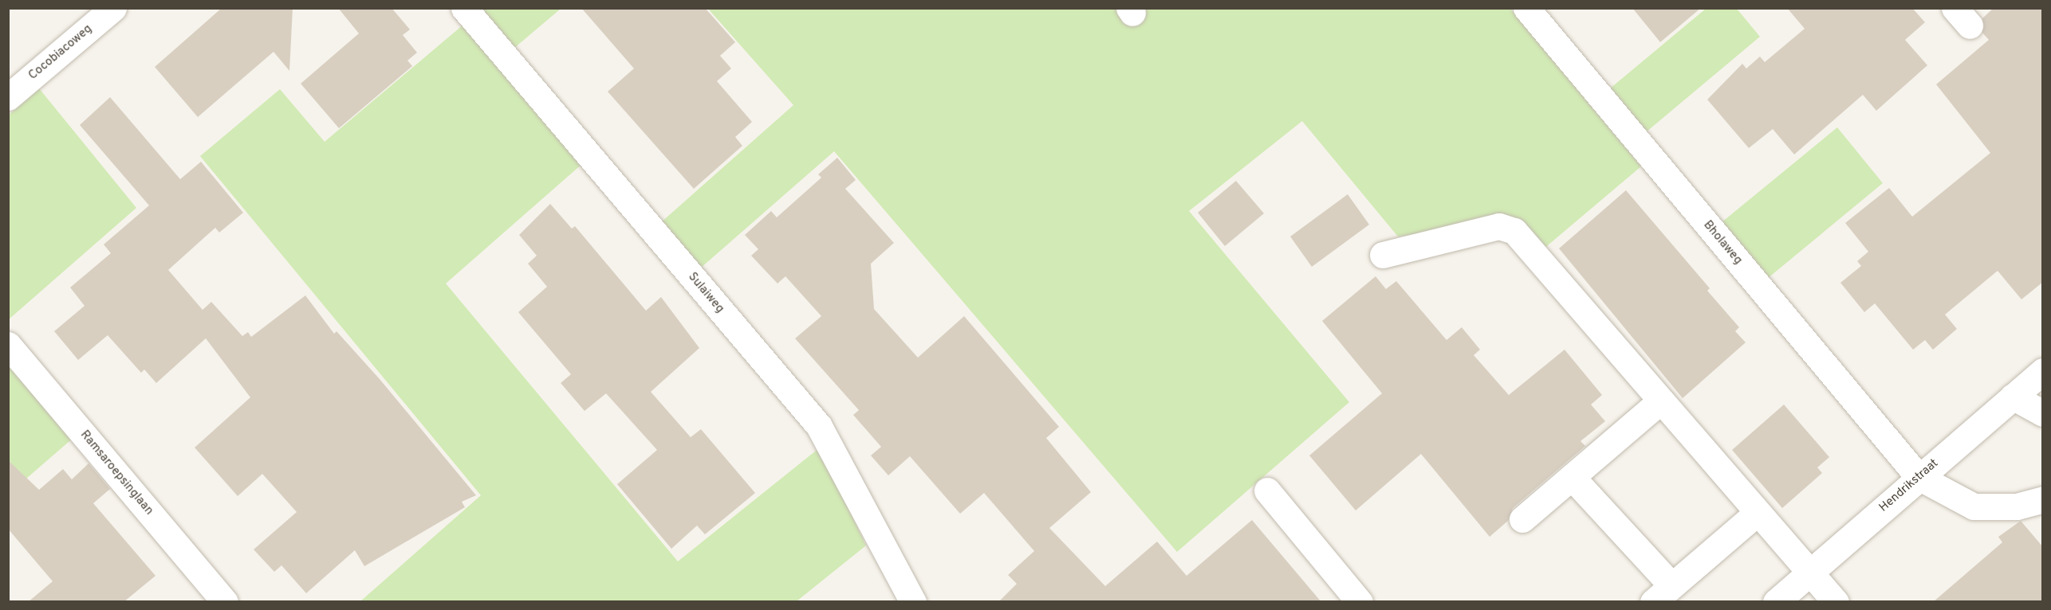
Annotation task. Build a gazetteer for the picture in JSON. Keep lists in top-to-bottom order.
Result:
{
  "streets": {
    "street": [
      "Cocobiacoweg",
      "Bholaweg",
      "Sulaiweg",
      "Ramsaroepsinglaan",
      "Hendrikstraat"
    ]
  },
  "crossings": [
    ["Bholaweg", "Hendrikstraat"]
  ]
}
